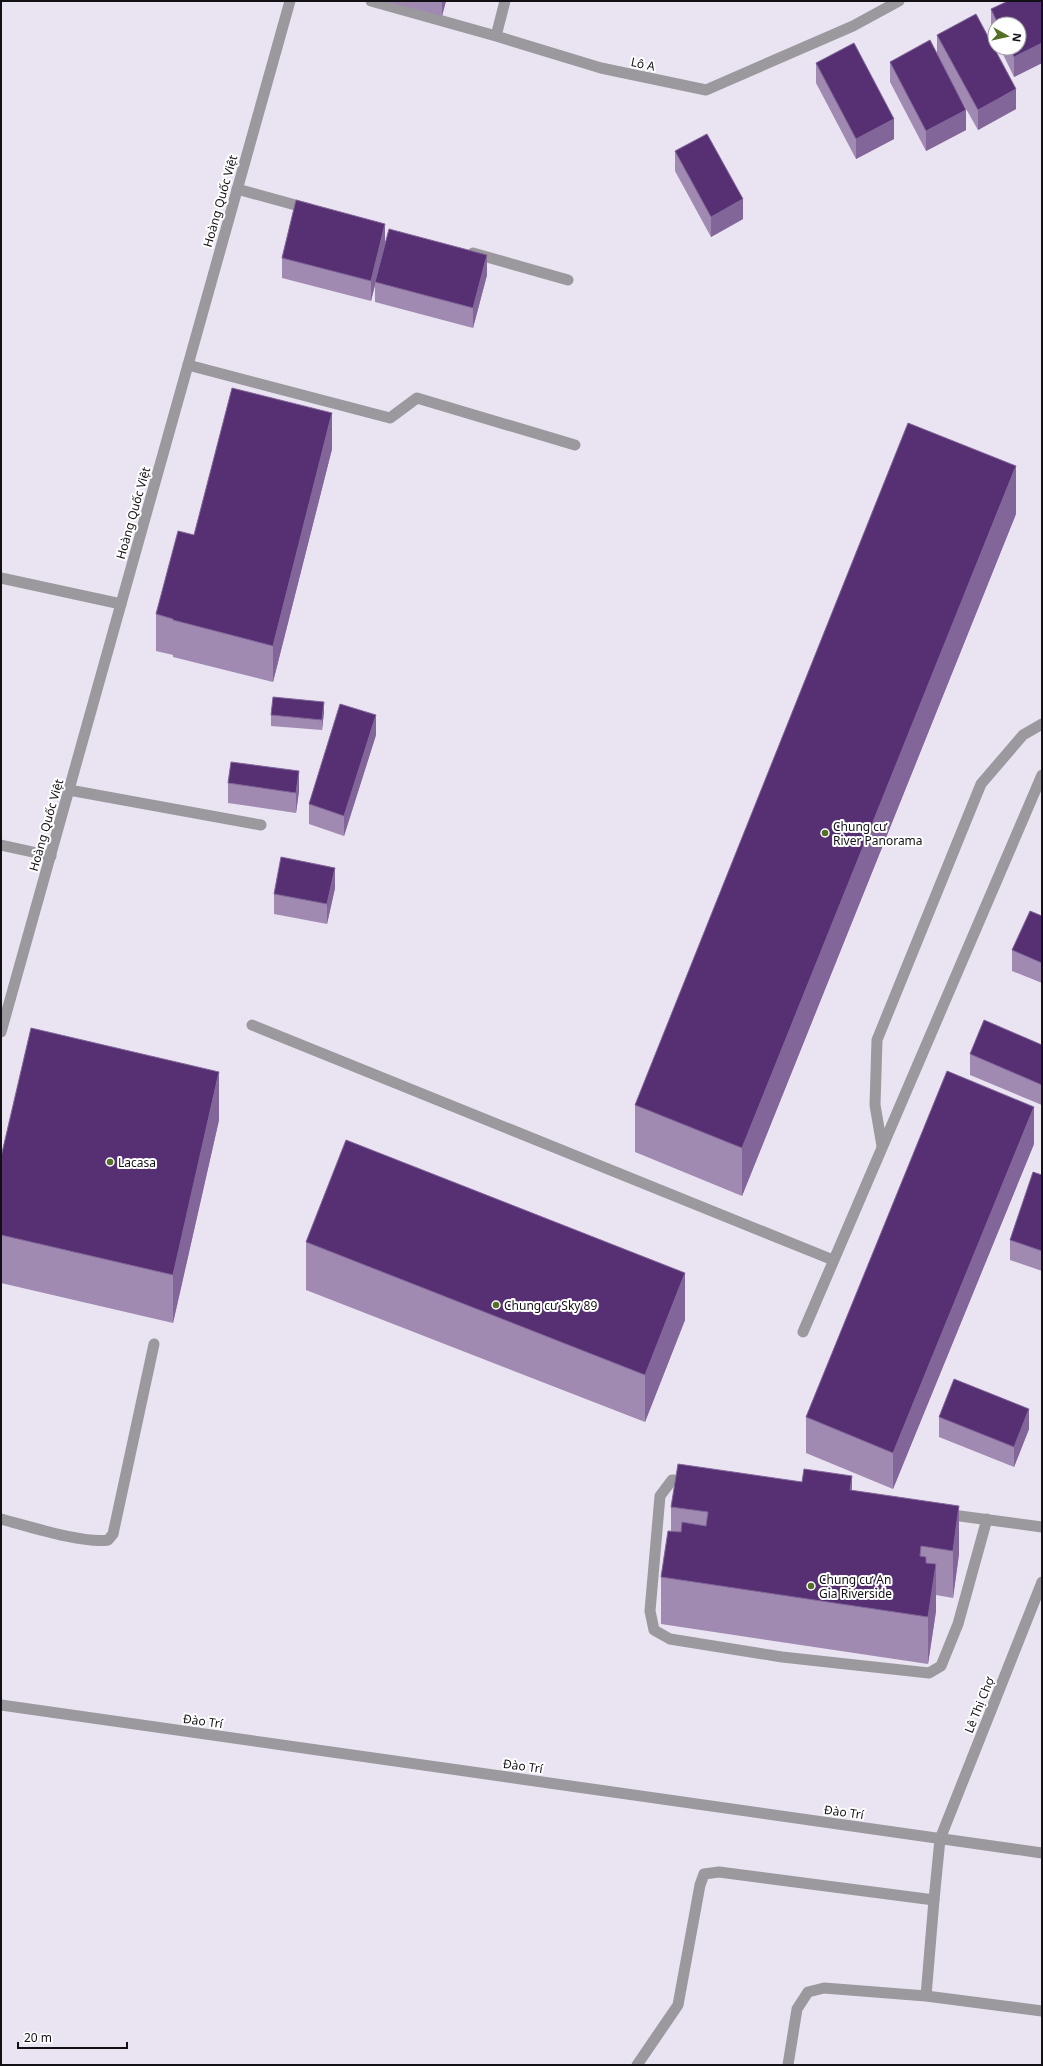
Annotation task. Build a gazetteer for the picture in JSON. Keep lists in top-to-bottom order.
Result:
{
  "streets": {
    "street": [
      "Lô A",
      "Hoàng Quốc Việt",
      "Lê Thị Chợ",
      "Đào Trí"
    ]
  },
  "crossings": [
    ["Lê Thị Chợ", "Đào Trí"]
  ],
  "places": [
    "Chung cư River Panorama",
    "Lacasa",
    "Chung cư Sky 89",
    "Chung cư An Gia Riverside"
  ],
  "scale_bar": "20 m",
  "north": "right"
}
